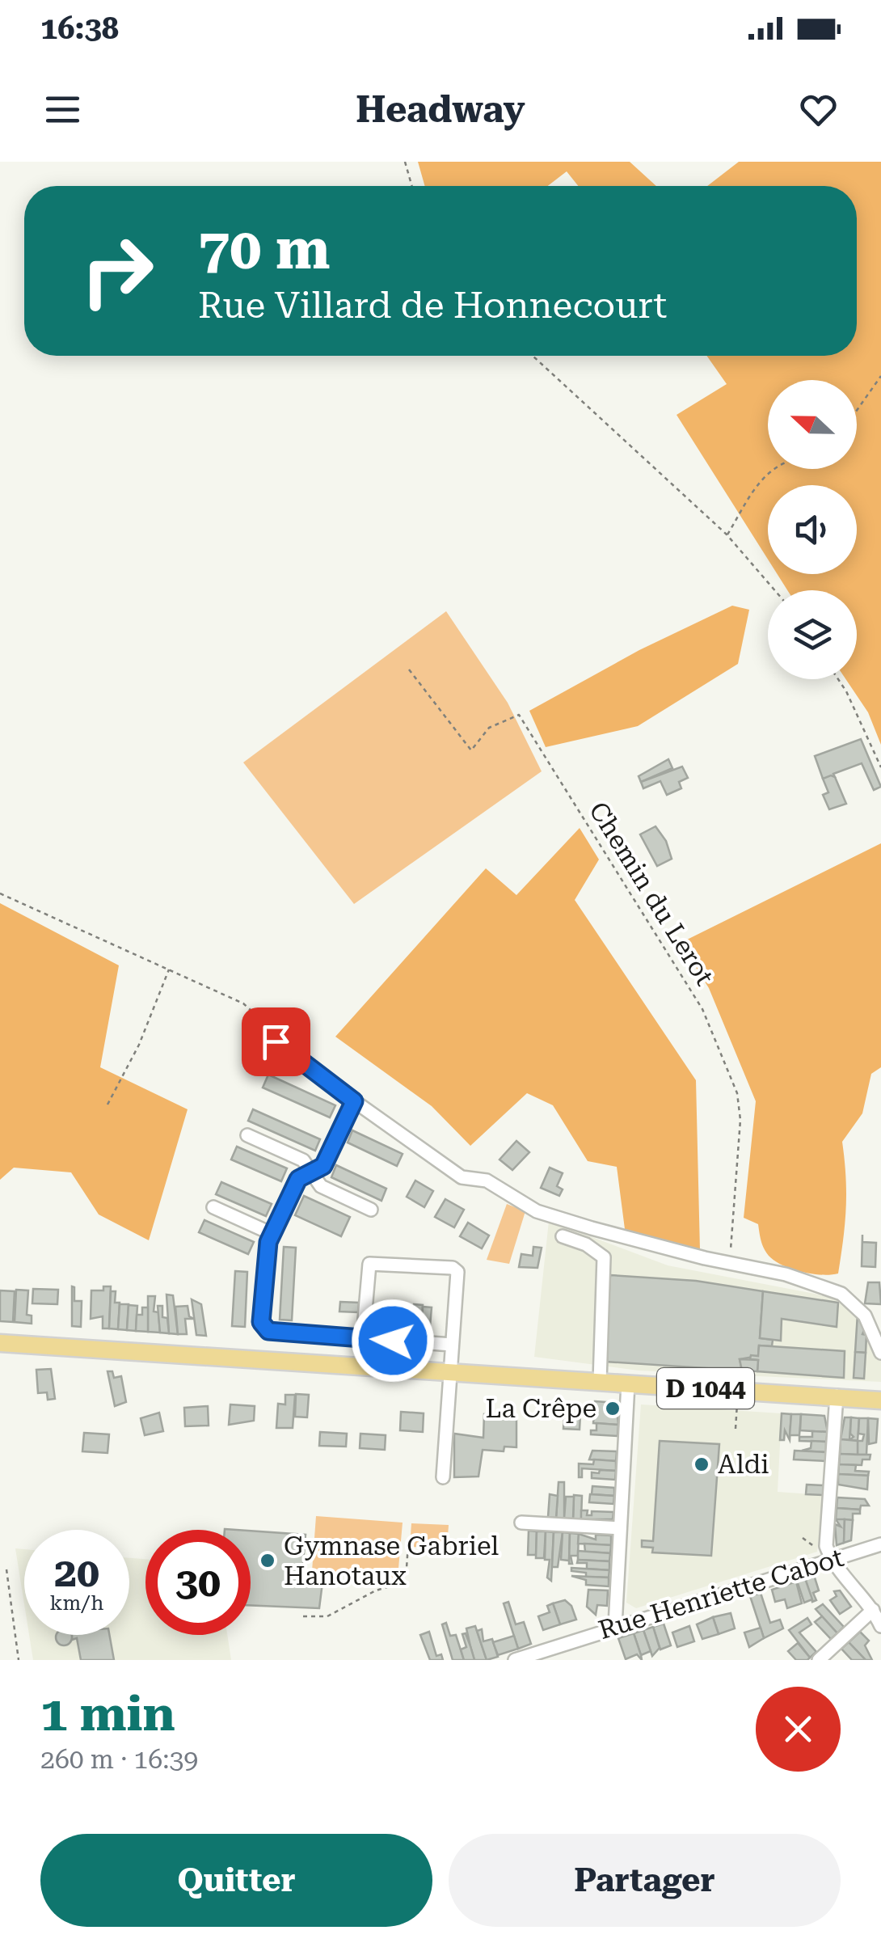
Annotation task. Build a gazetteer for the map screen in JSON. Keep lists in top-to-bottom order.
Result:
{
  "streets": {
    "main road": ["D 1044"],
    "street": ["Rue Henriette Cabot"],
    "path": ["Chemin du Lerot"]
  },
  "places": ["La Crêpe", "Aldi", "Gymnase Gabriel Hanotaux"],
  "north": "left",
  "page": {
    "status": "16:38",
    "header": "Headway",
    "turn": ["70 m", "Rue Villard de Honnecourt"],
    "speed": "20 km/h",
    "limit": "30",
    "heading": ["1 min", "260 m · 16:39"],
    "buttons": ["Quitter", "Partager"]
  }
}
